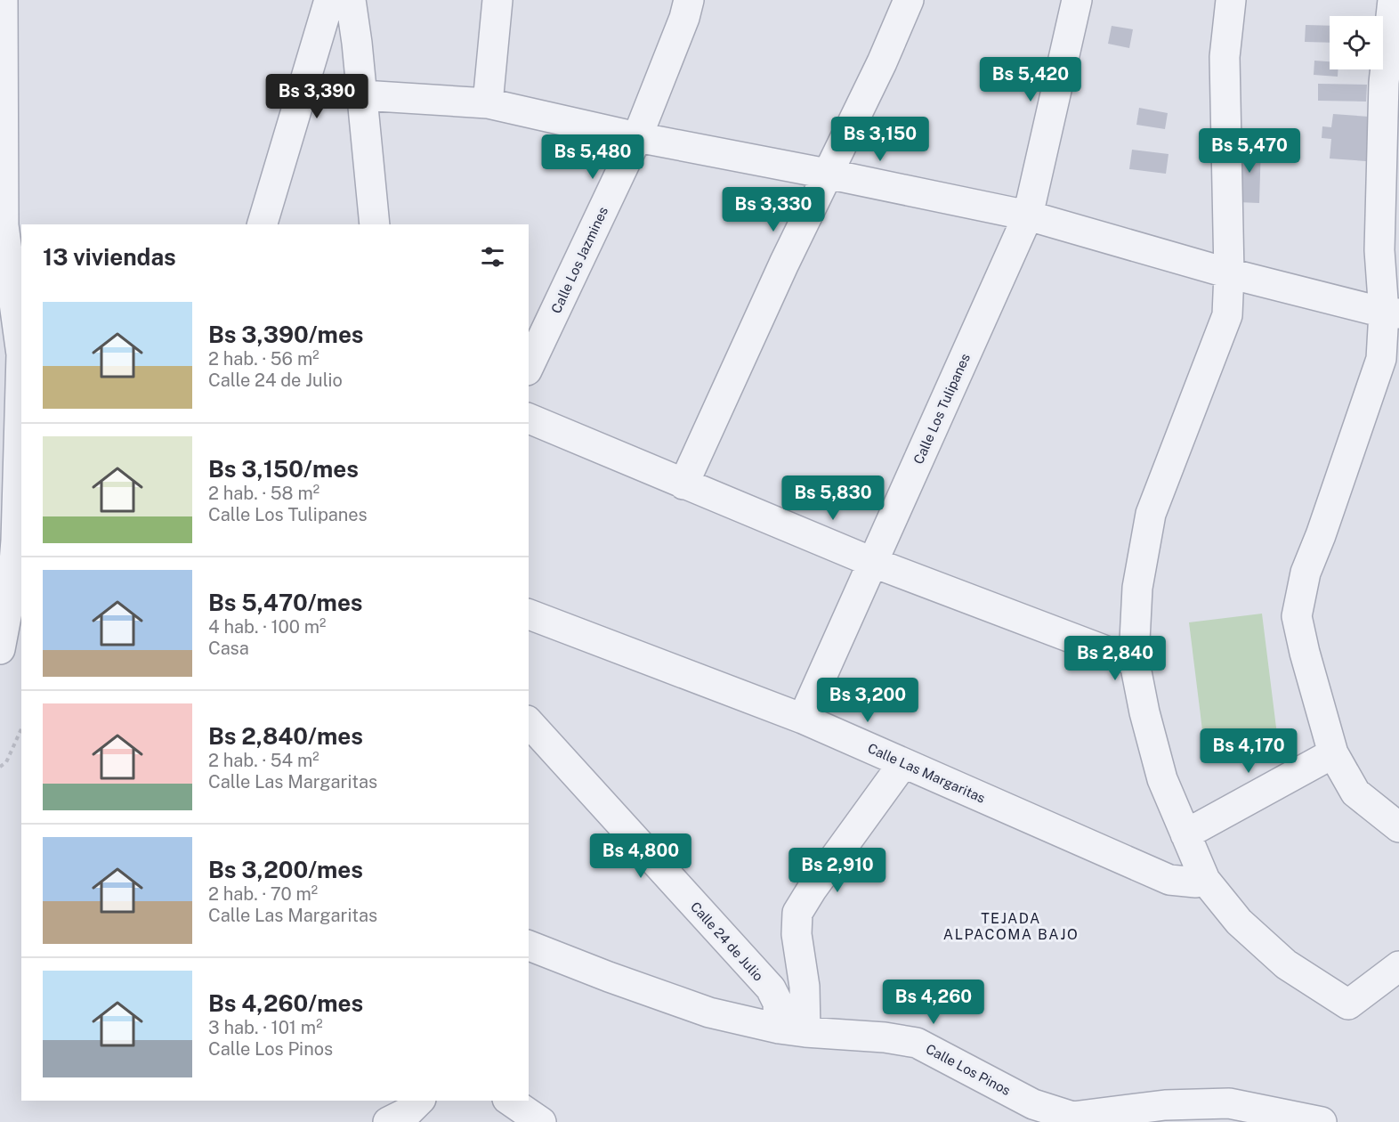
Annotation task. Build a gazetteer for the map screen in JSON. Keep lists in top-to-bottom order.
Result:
{
  "streets": {
    "street": [
      "Calle Los Jazmines",
      "Calle Los Tulipanes",
      "Calle Las Margaritas",
      "Calle 24 de Julio",
      "Calle Los Pinos"
    ]
  },
  "crossings": [
    ["Calle Los Tulipanes", "Calle Las Margaritas"],
    ["Calle 24 de Julio", "Calle Los Pinos"]
  ],
  "districts": ["TEJADA ALPACOMA BAJO"],
  "page": {
    "price": [
      "Bs 5,420",
      "Bs 3,390",
      "Bs 3,150",
      "Bs 5,470",
      "Bs 5,480",
      "Bs 3,330",
      "Bs 5,830",
      "Bs 2,840",
      "Bs 3,200",
      "Bs 4,170",
      "Bs 4,800",
      "Bs 2,910",
      "Bs 4,260"
    ],
    "heading": "13 viviendas",
    "list": [
      {
        "name": "Bs 3,390/mes",
        "note": "2 hab. · 56 m² · Calle 24 de Julio"
      },
      {
        "name": "Bs 3,150/mes",
        "note": "2 hab. · 58 m² · Calle Los Tulipanes"
      },
      {
        "name": "Bs 5,470/mes",
        "note": "4 hab. · 100 m² · Casa"
      },
      {
        "name": "Bs 2,840/mes",
        "note": "2 hab. · 54 m² · Calle Las Margaritas"
      },
      {
        "name": "Bs 3,200/mes",
        "note": "2 hab. · 70 m² · Calle Las Margaritas"
      },
      {
        "name": "Bs 4,260/mes",
        "note": "3 hab. · 101 m² · Calle Los Pinos"
      }
    ]
  }
}
